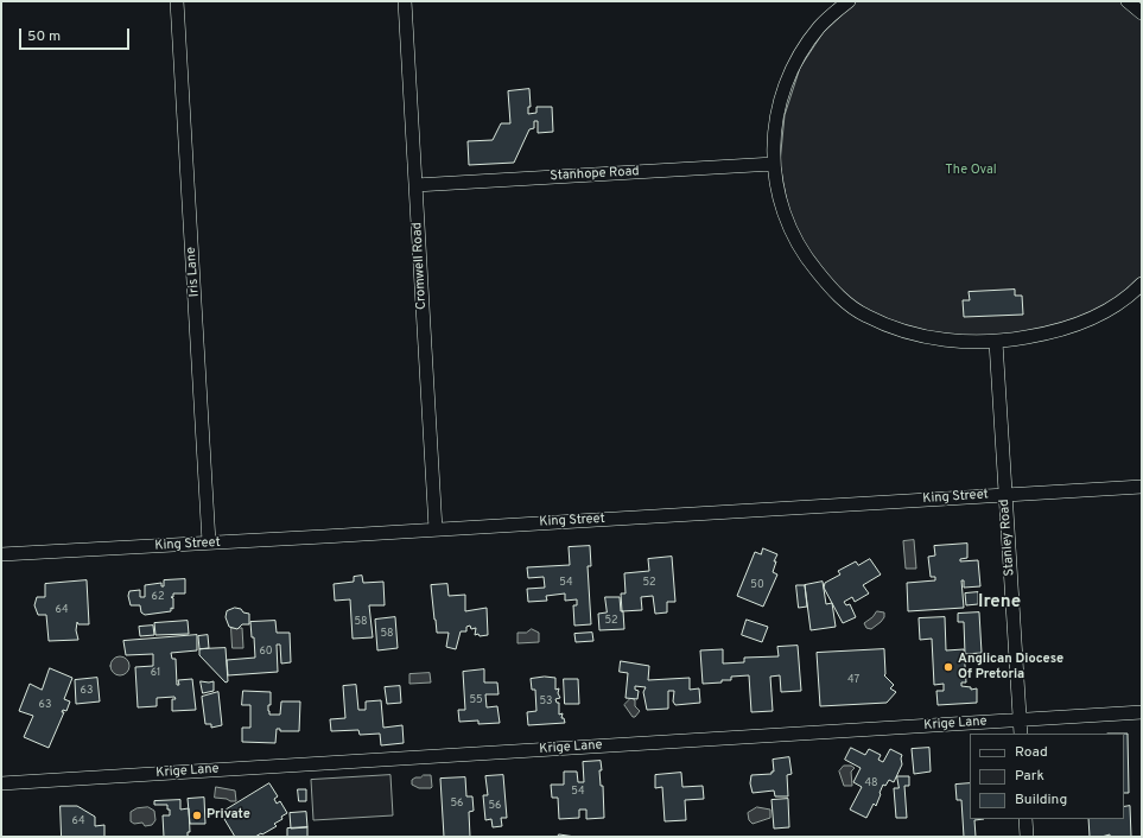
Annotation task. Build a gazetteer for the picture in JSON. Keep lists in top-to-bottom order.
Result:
{
  "streets": {
    "street": [
      "Stanhope Road",
      "Cromwell Road",
      "Iris Lane",
      "King Street",
      "Stanley Road",
      "Krige Lane"
    ]
  },
  "crossings": [
    ["Stanhope Road", "Cromwell Road"],
    ["Cromwell Road", "King Street"],
    ["Iris Lane", "King Street"],
    ["King Street", "Stanley Road"],
    ["Stanley Road", "Krige Lane"]
  ],
  "districts": ["Irene"],
  "parks": ["The Oval"],
  "places": ["Anglican Diocese Of Pretoria", "Private"],
  "house_numbers": [
    "54",
    "52",
    "50",
    "62",
    "64",
    "52",
    "58",
    "58",
    "60",
    "61",
    "47",
    "63",
    "55",
    "53",
    "63",
    "48",
    "54",
    "56",
    "56",
    "64"
  ],
  "legend": ["Road", "Park", "Building"],
  "scale_bar": "50 m"
}
